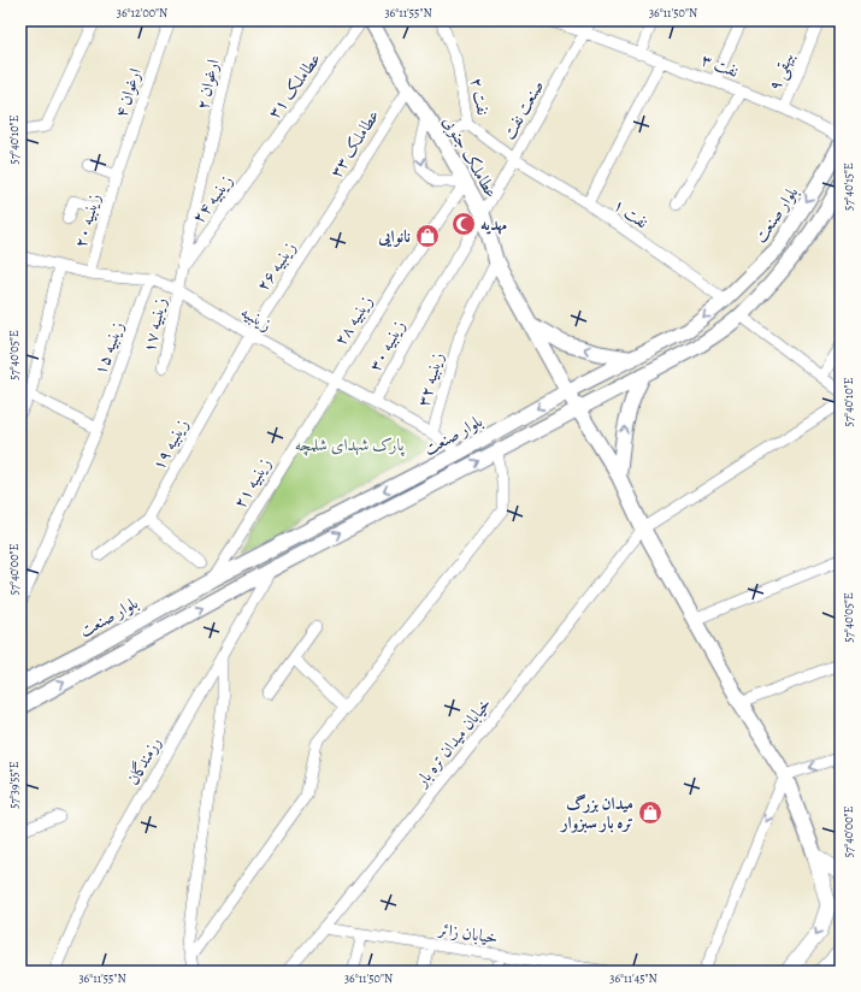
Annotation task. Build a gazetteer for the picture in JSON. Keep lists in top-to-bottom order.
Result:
{
  "streets": {
    "main road": ["عطاملک جنوبی", "بلوار صنعت"],
    "street": [
      "نفت ۳",
      "بیهقی ۹",
      "ارغوان ۲",
      "عطاملک ۳۱",
      "ارغوان ۴",
      "نفت ۲",
      "صنعت نفت",
      "عطاملک ۳۳",
      "زینبیه ۲۴",
      "نفت ۱",
      "زینبیه ۲۰",
      "زینبیه ۲۶",
      "زینبیه",
      "زینبیه ۲۸",
      "زینبیه ۱۷",
      "زینبیه ۳۰",
      "زینبیه ۱۵",
      "زینبیه ۳۲",
      "زینبیه ۱۹",
      "زینبیه ۲۱",
      "خیابان میدان تره بار",
      "رزمندگان",
      "خیابان زائر"
    ]
  },
  "crossings": [
    ["نفت ۳", "بیهقی ۹"],
    ["نفت ۳", "صنعت نفت"],
    ["ارغوان ۲", "زینبیه ۲۴"],
    ["ارغوان ۲", "زینبیه ۱۷"],
    ["عطاملک ۳۱", "زینبیه ۲۴"],
    ["ارغوان ۴", "زینبیه ۲۰"],
    ["نفت ۲", "صنعت نفت"],
    ["نفت ۲", "نفت ۱"],
    ["صنعت نفت", "عطاملک جنوبی"],
    ["صنعت نفت", "نفت ۱"],
    ["صنعت نفت", "زینبیه ۳۰"],
    ["عطاملک ۳۳", "عطاملک جنوبی"],
    ["عطاملک ۳۳", "زینبیه ۲۶"],
    ["عطاملک جنوبی", "بلوار صنعت"],
    ["عطاملک جنوبی", "زینبیه ۲۸"],
    ["عطاملک جنوبی", "زینبیه ۳۲"],
    ["عطاملک جنوبی", "خیابان میدان تره بار"],
    ["زینبیه ۲۴", "زینبیه ۱۷"],
    ["نفت ۱", "بلوار صنعت"],
    ["بلوار صنعت", "زینبیه"],
    ["بلوار صنعت", "زینبیه ۲۱"],
    ["بلوار صنعت", "رزمندگان"],
    ["زینبیه ۲۰", "زینبیه"],
    ["زینبیه ۲۶", "زینبیه"],
    ["زینبیه ۲۶", "زینبیه ۱۹"],
    ["زینبیه", "زینبیه ۲۸"],
    ["زینبیه", "زینبیه ۱۷"],
    ["زینبیه", "زینبیه ۳۰"],
    ["زینبیه", "زینبیه ۱۵"],
    ["زینبیه", "زینبیه ۳۲"],
    ["زینبیه", "زینبیه ۱۹"],
    ["زینبیه", "زینبیه ۲۱"],
    ["زینبیه ۲۸", "زینبیه ۲۱"],
    ["خیابان میدان تره بار", "خیابان زائر"]
  ],
  "parks": ["پارک شهدای شلمچه"],
  "places": {
    "mosque": ["مهدیه"],
    "shop": ["نانوایی", "میدان بزرگ تره بار سبزوار"]
  },
  "coordinates": [
    "36°12'00\"N",
    "36°11'55\"N",
    "36°11'50\"N",
    "57°40'10\"E",
    "57°40'15\"E",
    "57°40'05\"E",
    "57°40'00\"E",
    "57°39'55\"E",
    "36°11'45\"N"
  ]
}
